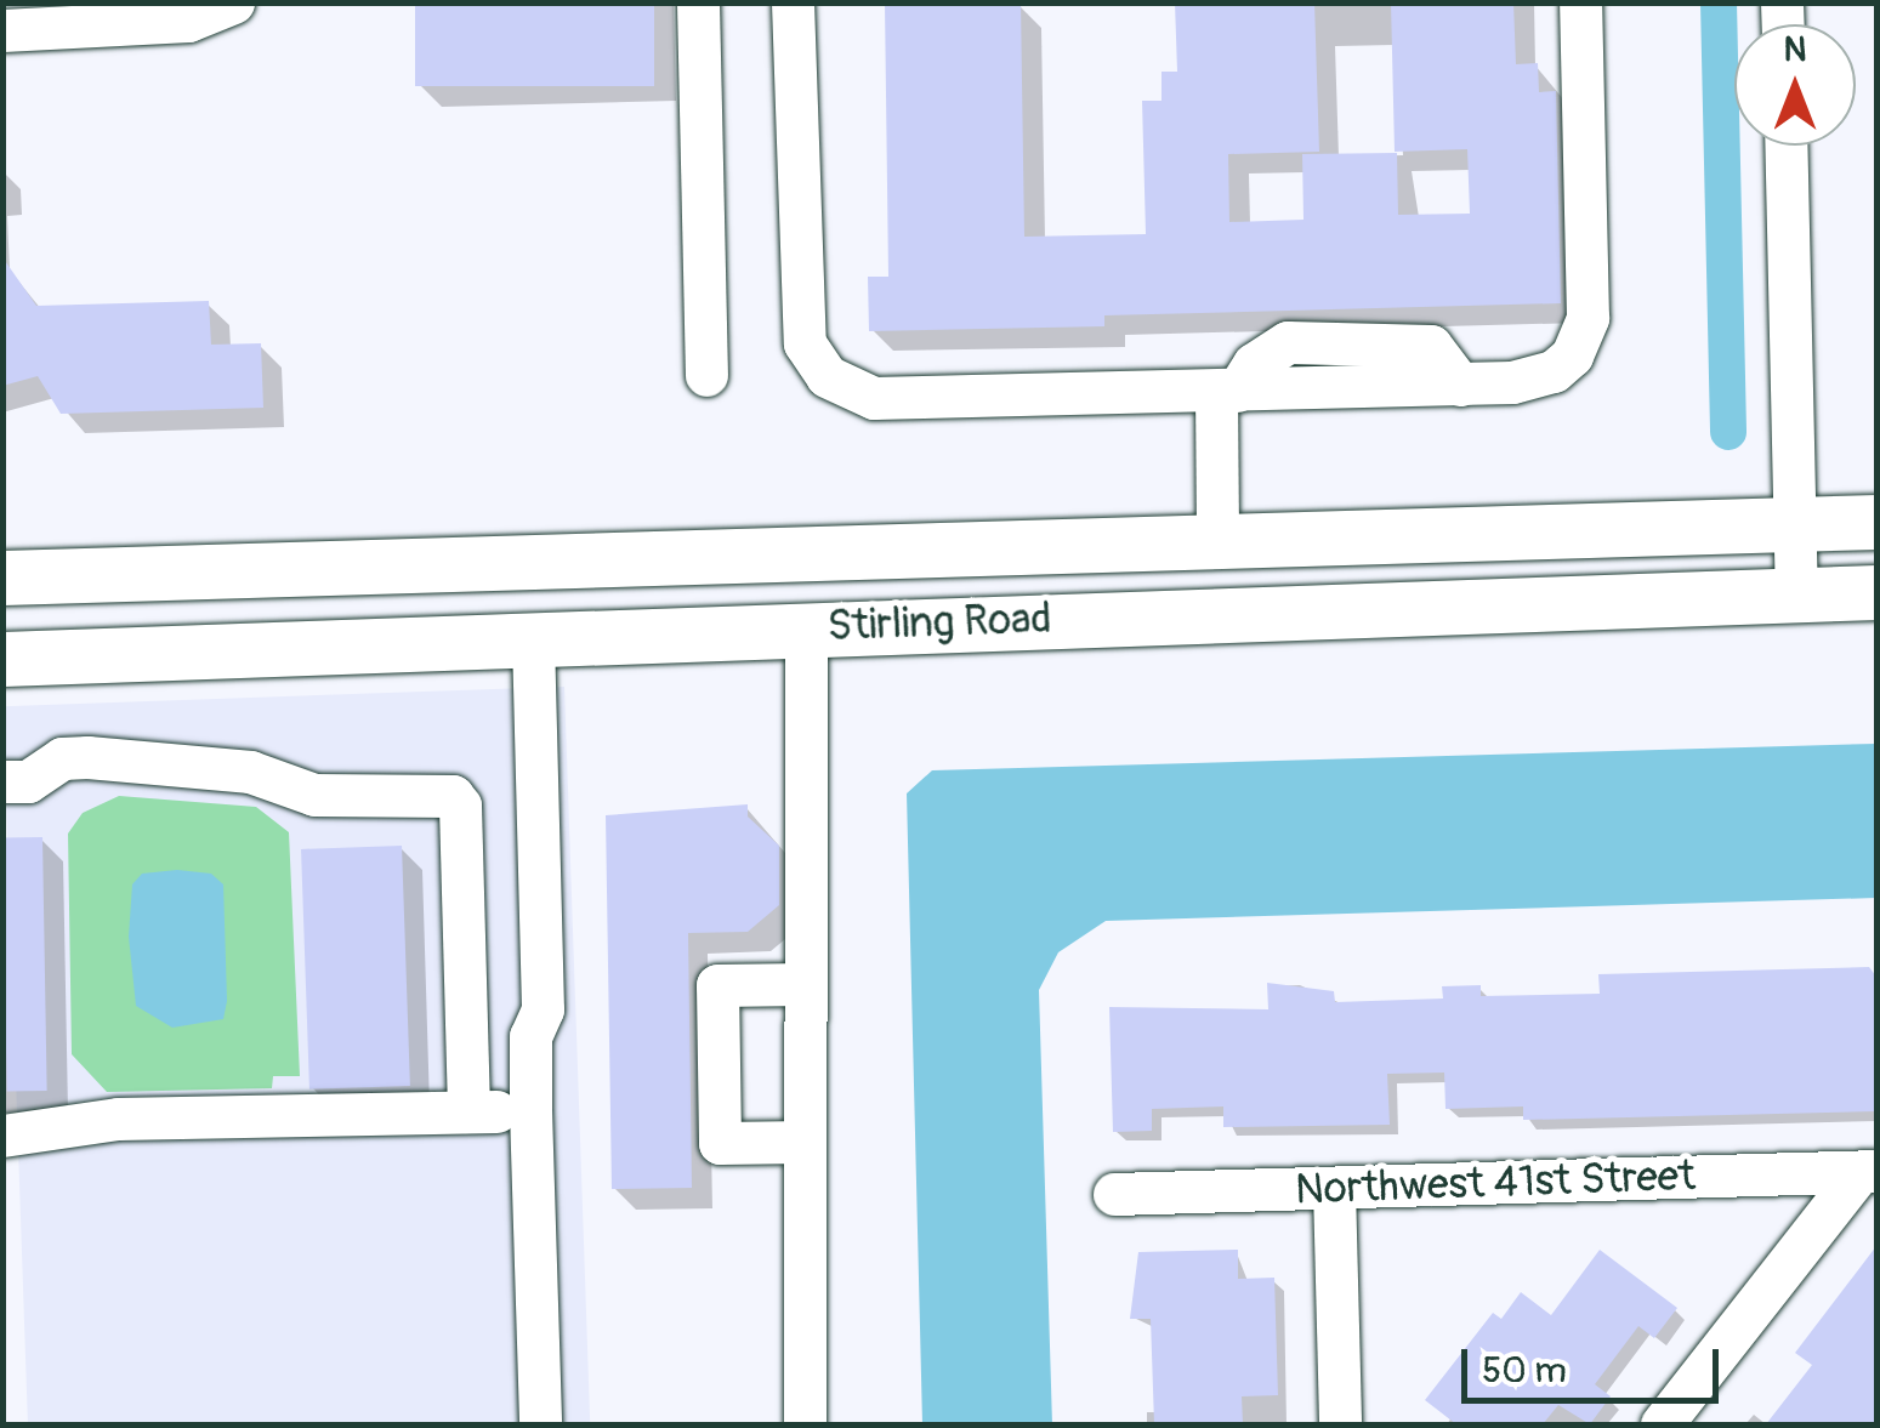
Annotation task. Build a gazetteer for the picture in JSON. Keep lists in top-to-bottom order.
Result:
{
  "streets": {
    "main road": ["Stirling Road"],
    "street": ["Northwest 41st Street"]
  },
  "scale_bar": "50 m",
  "north": "top"
}
